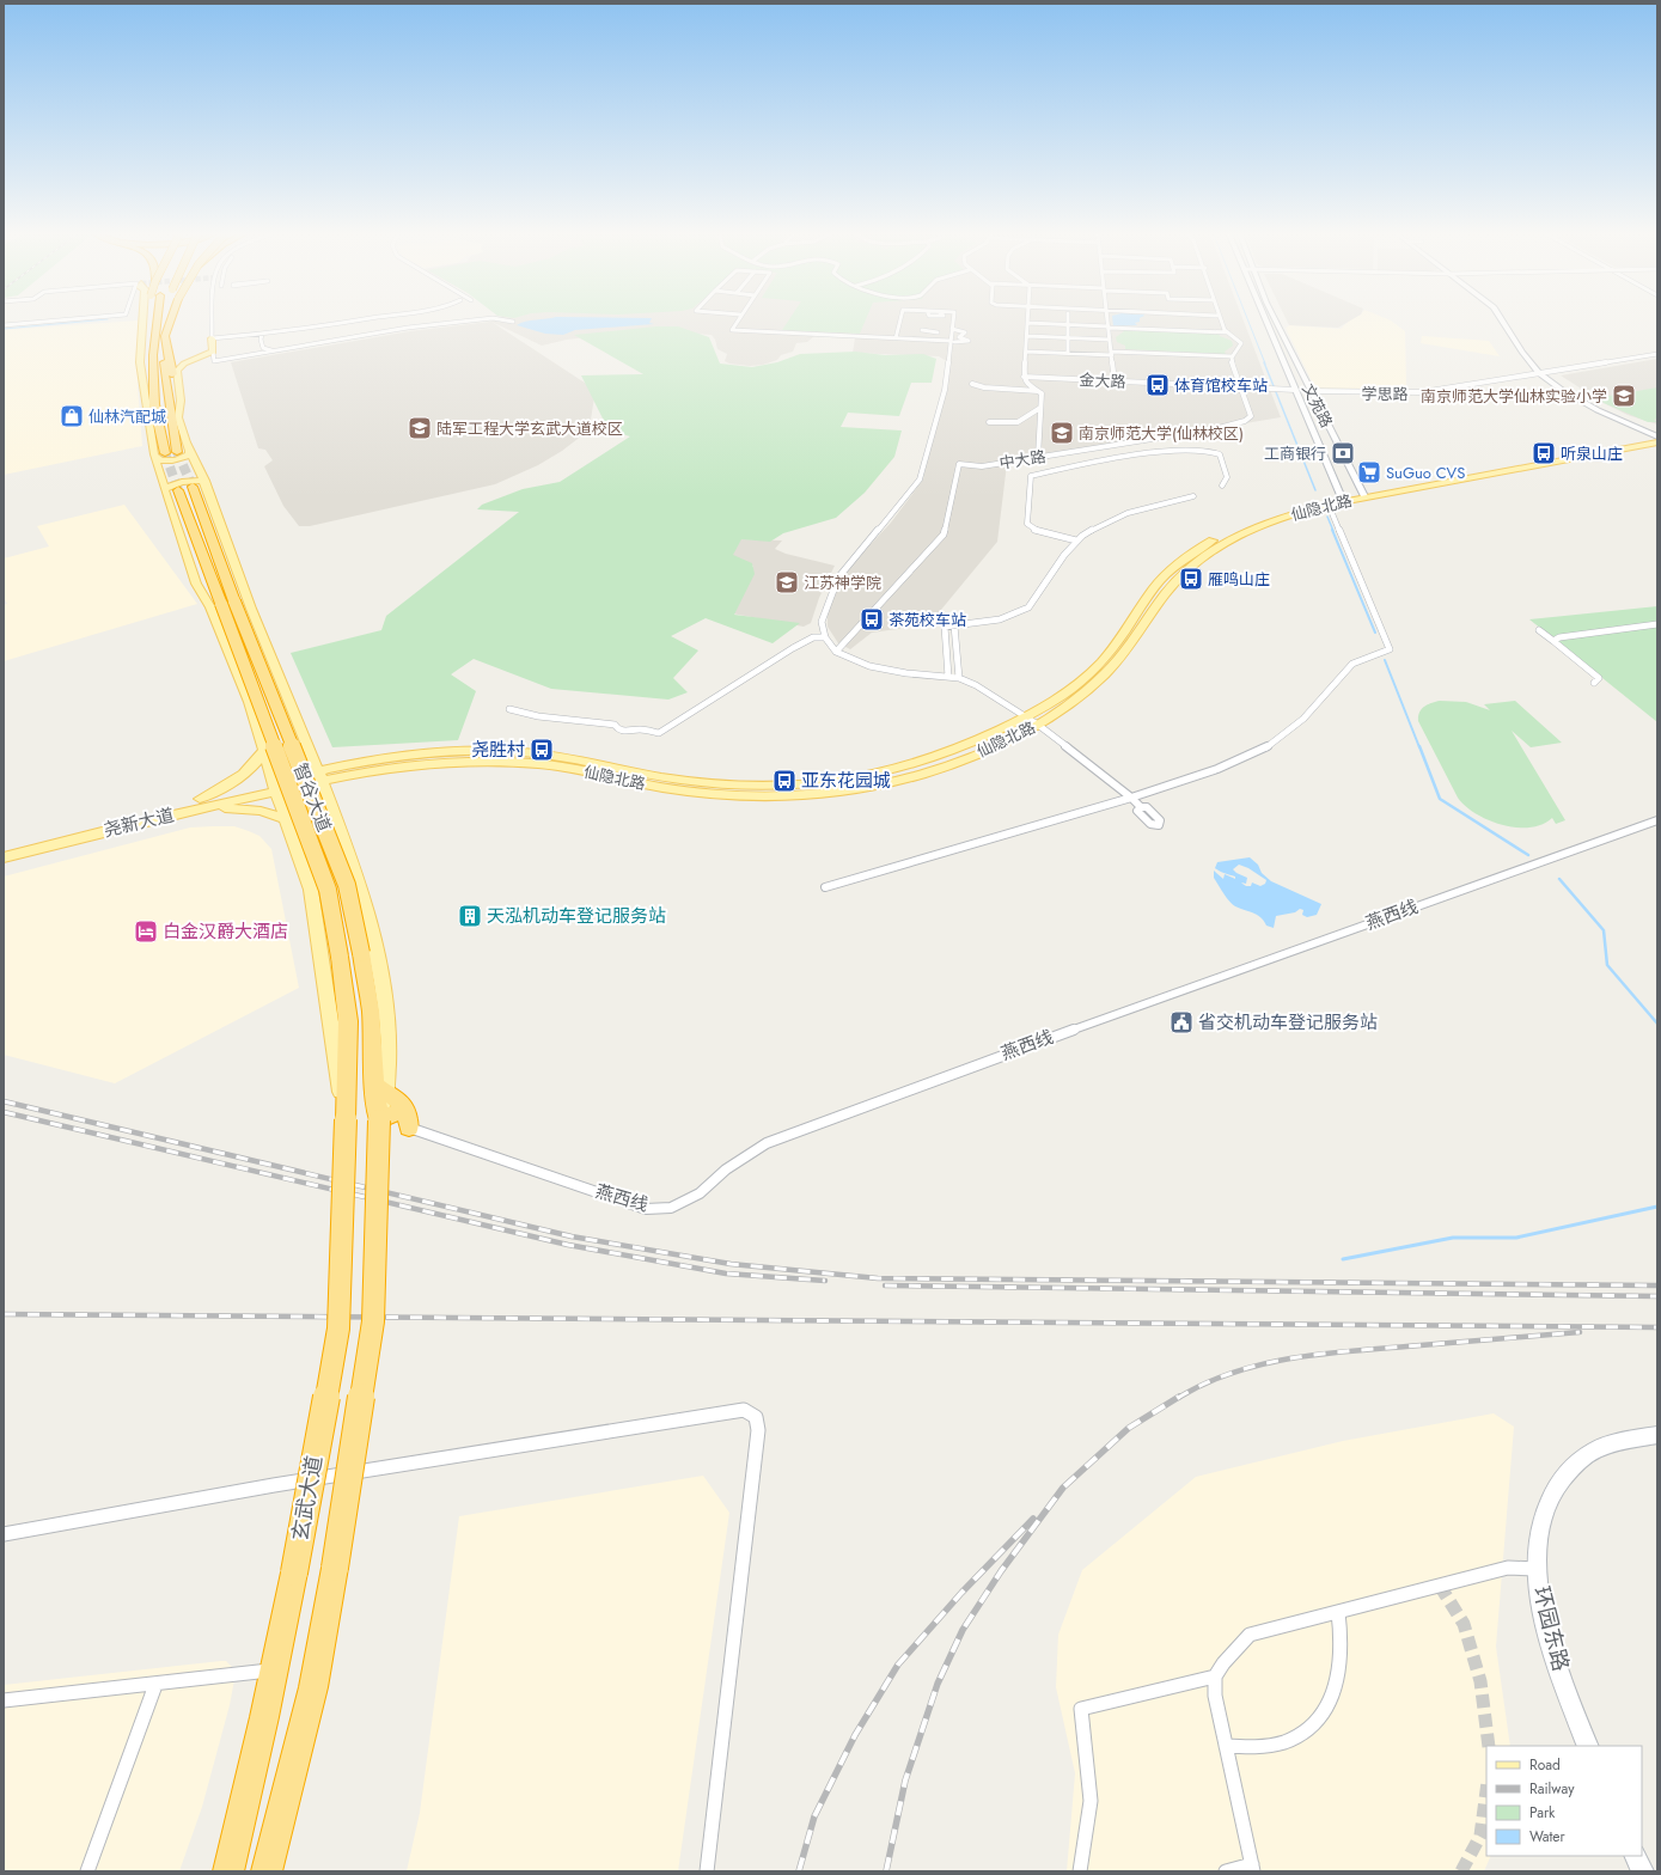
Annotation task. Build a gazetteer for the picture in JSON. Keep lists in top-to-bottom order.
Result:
{
  "streets": {
    "highway": ["智谷大道", "玄武大道"],
    "main road": [
      "文苑路",
      "仙隐北路",
      "尧新大道",
      "环园东路"
    ],
    "street": [
      "金大路",
      "学思路",
      "中大路",
      "燕西线"
    ]
  },
  "crossings": [
    ["金大路", "文苑路"],
    ["金大路", "中大路"],
    ["学思路", "文苑路"],
    ["文苑路", "仙隐北路"],
    ["仙隐北路", "尧新大道"],
    ["智谷大道", "玄武大道"]
  ],
  "places": {
    "bus stop": [
      "体育馆校车站",
      "听泉山庄",
      "雁鸣山庄",
      "茶苑校车站",
      "尧胜村",
      "亚东花园城"
    ],
    "school or university": [
      "南京师范大学仙林实验小学",
      "陆军工程大学玄武大道校区",
      "南京师范大学(仙林校区)",
      "江苏神学院"
    ],
    "shop": ["仙林汽配城"],
    "bank": ["工商银行"],
    "supermarket": ["SuGuo CVS"],
    "building": ["天泓机动车登记服务站"],
    "hotel": ["白金汉爵大酒店"],
    "public building": ["省交机动车登记服务站"]
  },
  "legend": [
    "Road",
    "Railway",
    "Park",
    "Water"
  ]
}
